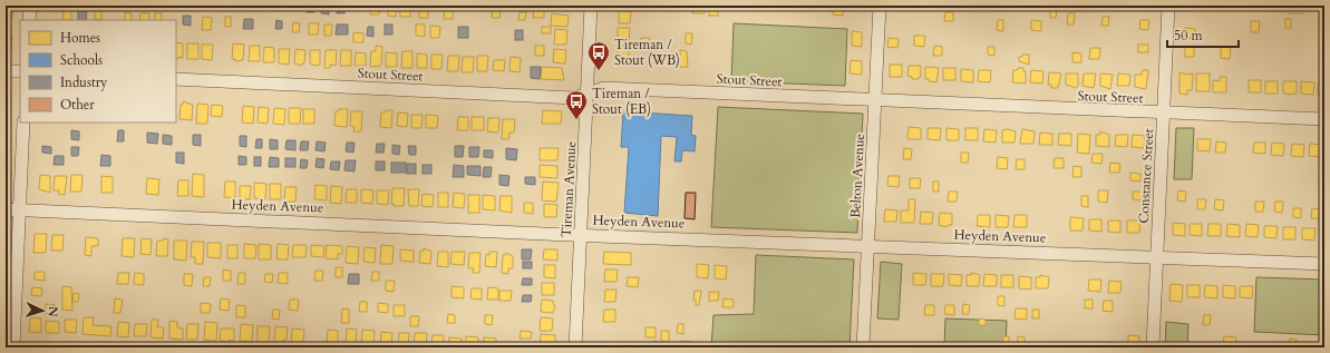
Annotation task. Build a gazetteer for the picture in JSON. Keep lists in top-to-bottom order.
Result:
{
  "streets": {
    "street": [
      "Stout Street",
      "Belton Avenue",
      "Constance Street",
      "Tireman Avenue",
      "Heyden Avenue"
    ]
  },
  "crossings": [
    ["Stout Street", "Belton Avenue"],
    ["Stout Street", "Constance Street"],
    ["Stout Street", "Tireman Avenue"],
    ["Belton Avenue", "Heyden Avenue"],
    ["Constance Street", "Heyden Avenue"],
    ["Tireman Avenue", "Heyden Avenue"]
  ],
  "places": {
    "bus stop": ["Tireman / Stout (WB)", "Tireman / Stout (EB)"]
  },
  "legend": [
    "Homes",
    "Schools",
    "Industry",
    "Other"
  ],
  "scale_bar": "50 m",
  "north": "right"
}
